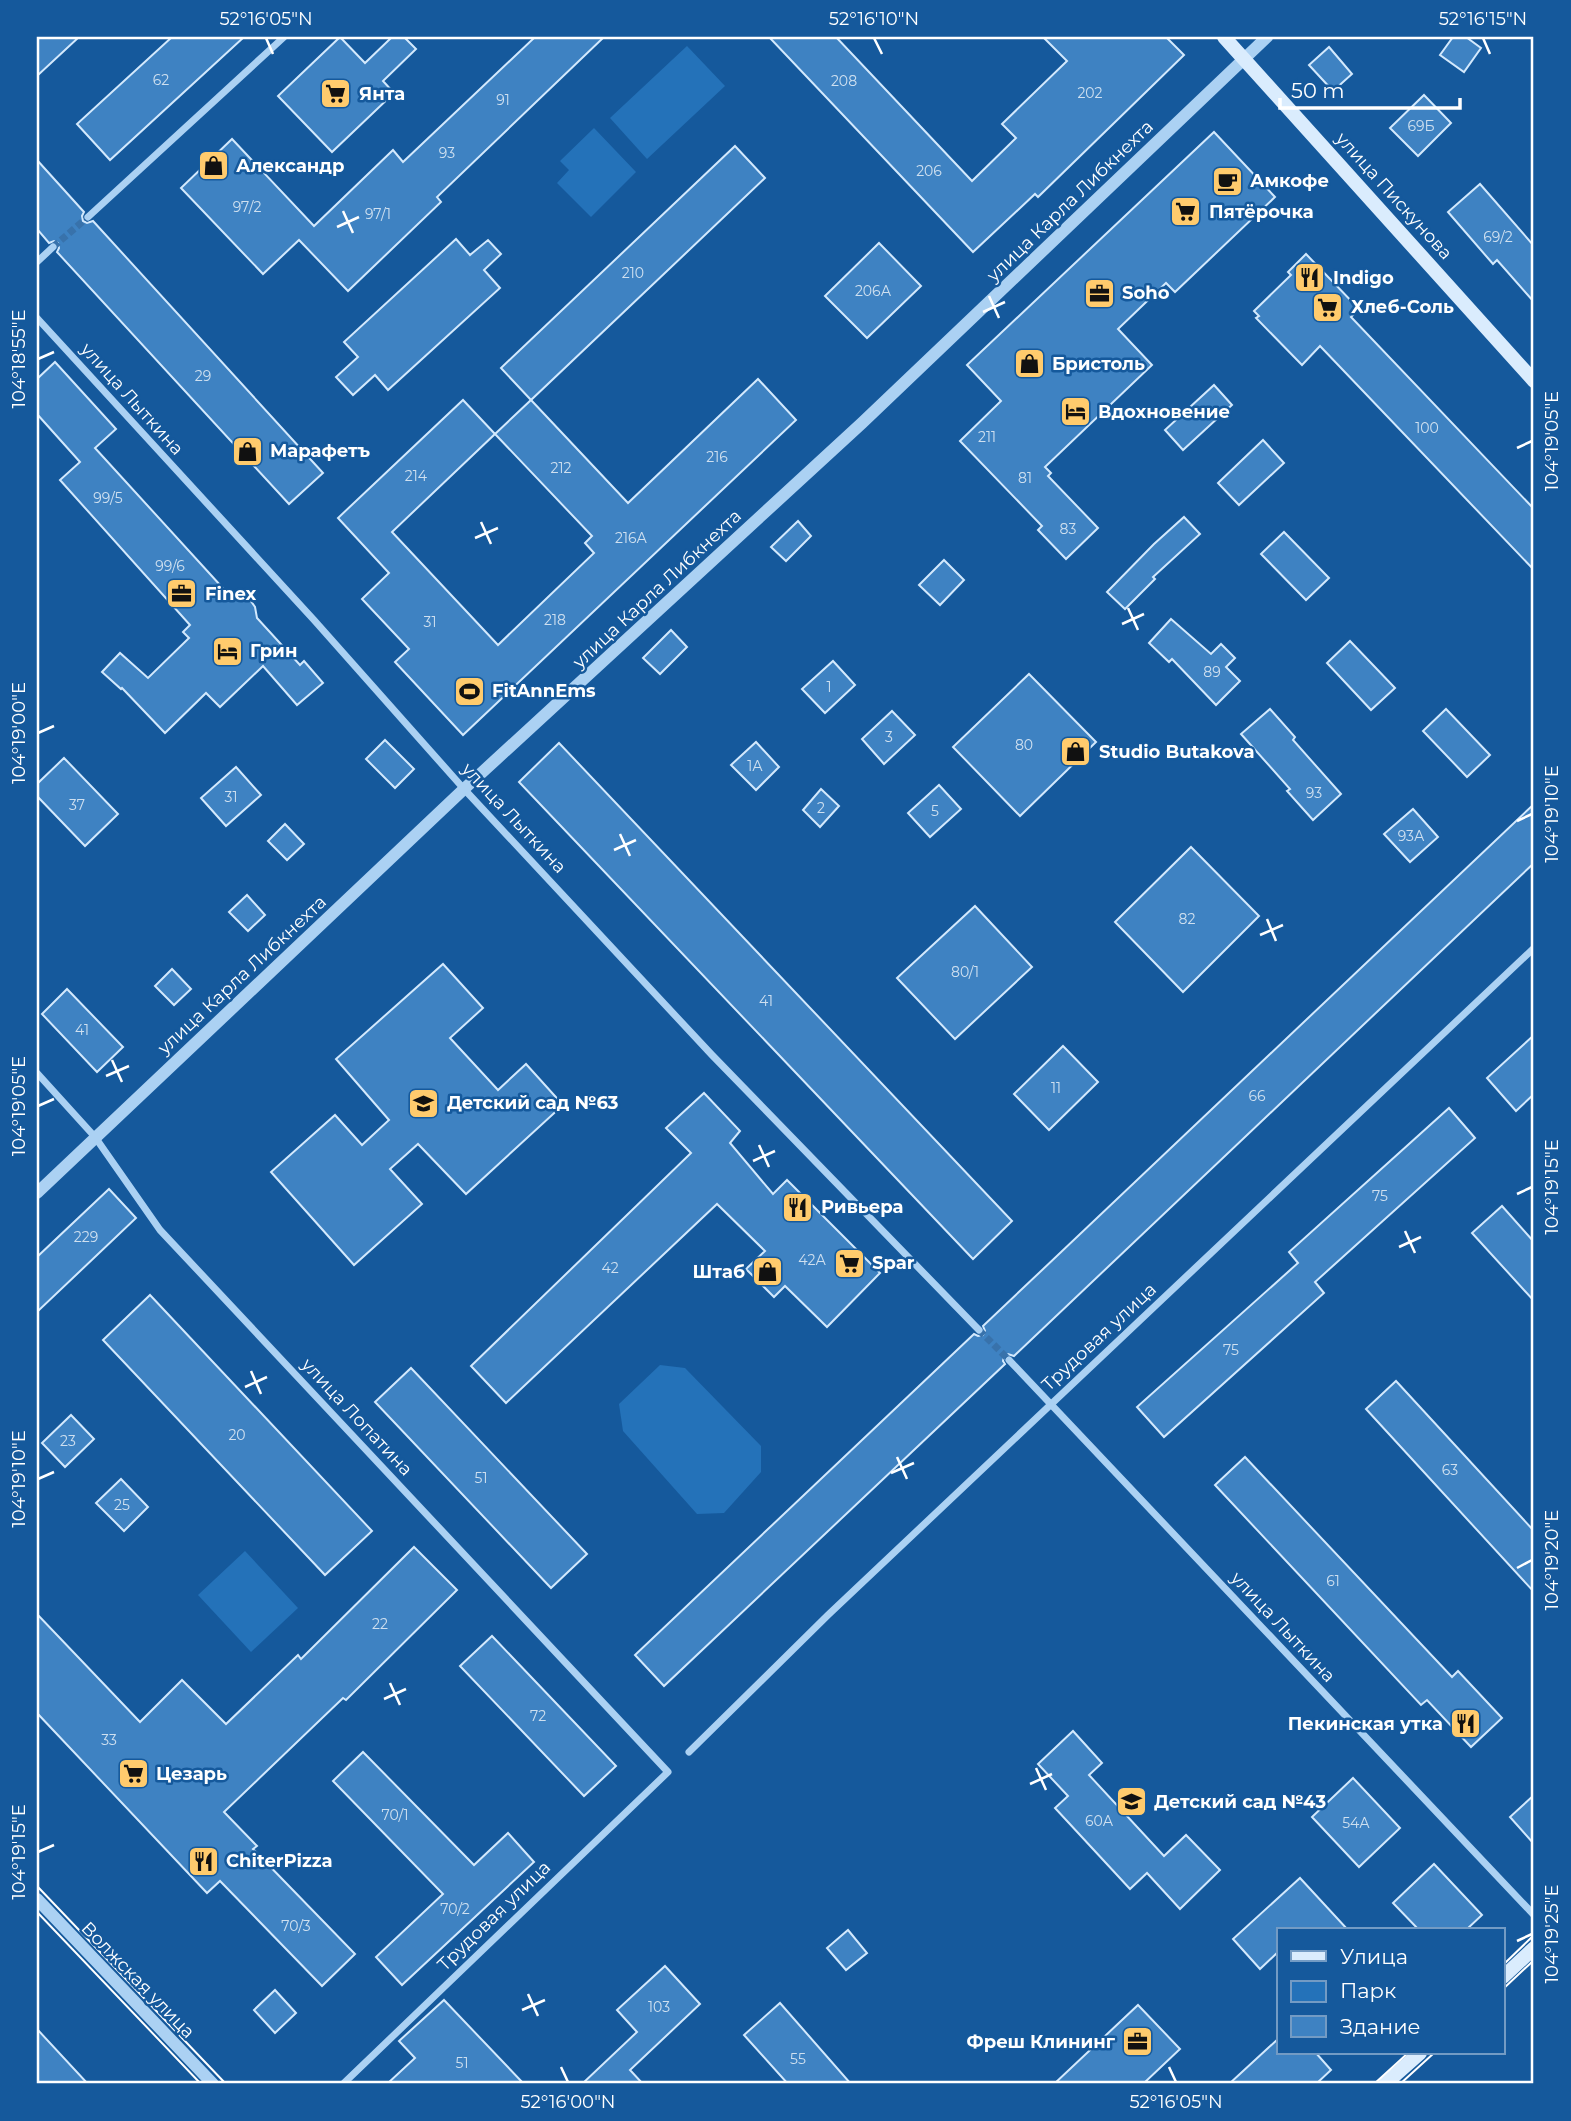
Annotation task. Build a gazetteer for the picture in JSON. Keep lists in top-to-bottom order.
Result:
{
  "streets": {
    "main road": ["улица Пискунова"],
    "street": [
      "улица Карла Либкнехта",
      "улица Лыткина",
      "Трудовая улица",
      "улица Лопатина",
      "Волжская улица"
    ]
  },
  "crossings": [
    ["улица Пискунова", "улица Карла Либкнехта"],
    ["улица Карла Либкнехта", "улица Лыткина"],
    ["улица Карла Либкнехта", "улица Лопатина"],
    ["улица Лыткина", "Трудовая улица"],
    ["Трудовая улица", "улица Лопатина"]
  ],
  "places": {
    "supermarket": [
      "Янта",
      "Пятёрочка",
      "Хлеб-Соль",
      "Spar",
      "Цезарь"
    ],
    "shop": [
      "Александр",
      "Бристоль",
      "Марафетъ",
      "Studio Butakova",
      "Штаб"
    ],
    "cafe": ["Амкофе"],
    "restaurant": [
      "Indigo",
      "Ривьера",
      "Пекинская утка",
      "ChiterPizza"
    ],
    "office": ["Soho", "Finex", "Фрeш Клининг"],
    "hotel": ["Вдохновение", "Грин"],
    "sports": ["FitAnnEms"],
    "school or university": ["Детский сад №63", "Детский сад №43"]
  },
  "house_numbers": [
    "62",
    "208",
    "202",
    "91",
    "69Б",
    "93",
    "206",
    "97/2",
    "97/1",
    "69/2",
    "210",
    "206А",
    "29",
    "100",
    "211",
    "216",
    "212",
    "214",
    "81",
    "99/5",
    "83",
    "216А",
    "99/6",
    "218",
    "31",
    "89",
    "1",
    "3",
    "80",
    "1А",
    "93",
    "31",
    "37",
    "2",
    "5",
    "93А",
    "82",
    "80/1",
    "41",
    "41",
    "11",
    "66",
    "75",
    "229",
    "42А",
    "42",
    "75",
    "20",
    "23",
    "63",
    "51",
    "25",
    "61",
    "22",
    "72",
    "33",
    "70/1",
    "60А",
    "54А",
    "70/2",
    "70/3",
    "103",
    "55",
    "51"
  ],
  "legend": ["Улица", "Парк", "Здание"],
  "scale_bar": "50 m",
  "coordinates": [
    "52°16'05\"N",
    "52°16'10\"N",
    "52°16'15\"N",
    "104°18'55\"E",
    "104°19'05\"E",
    "104°19'00\"E",
    "104°19'10\"E",
    "104°19'15\"E",
    "104°19'20\"E",
    "104°19'25\"E",
    "52°16'00\"N"
  ]
}
